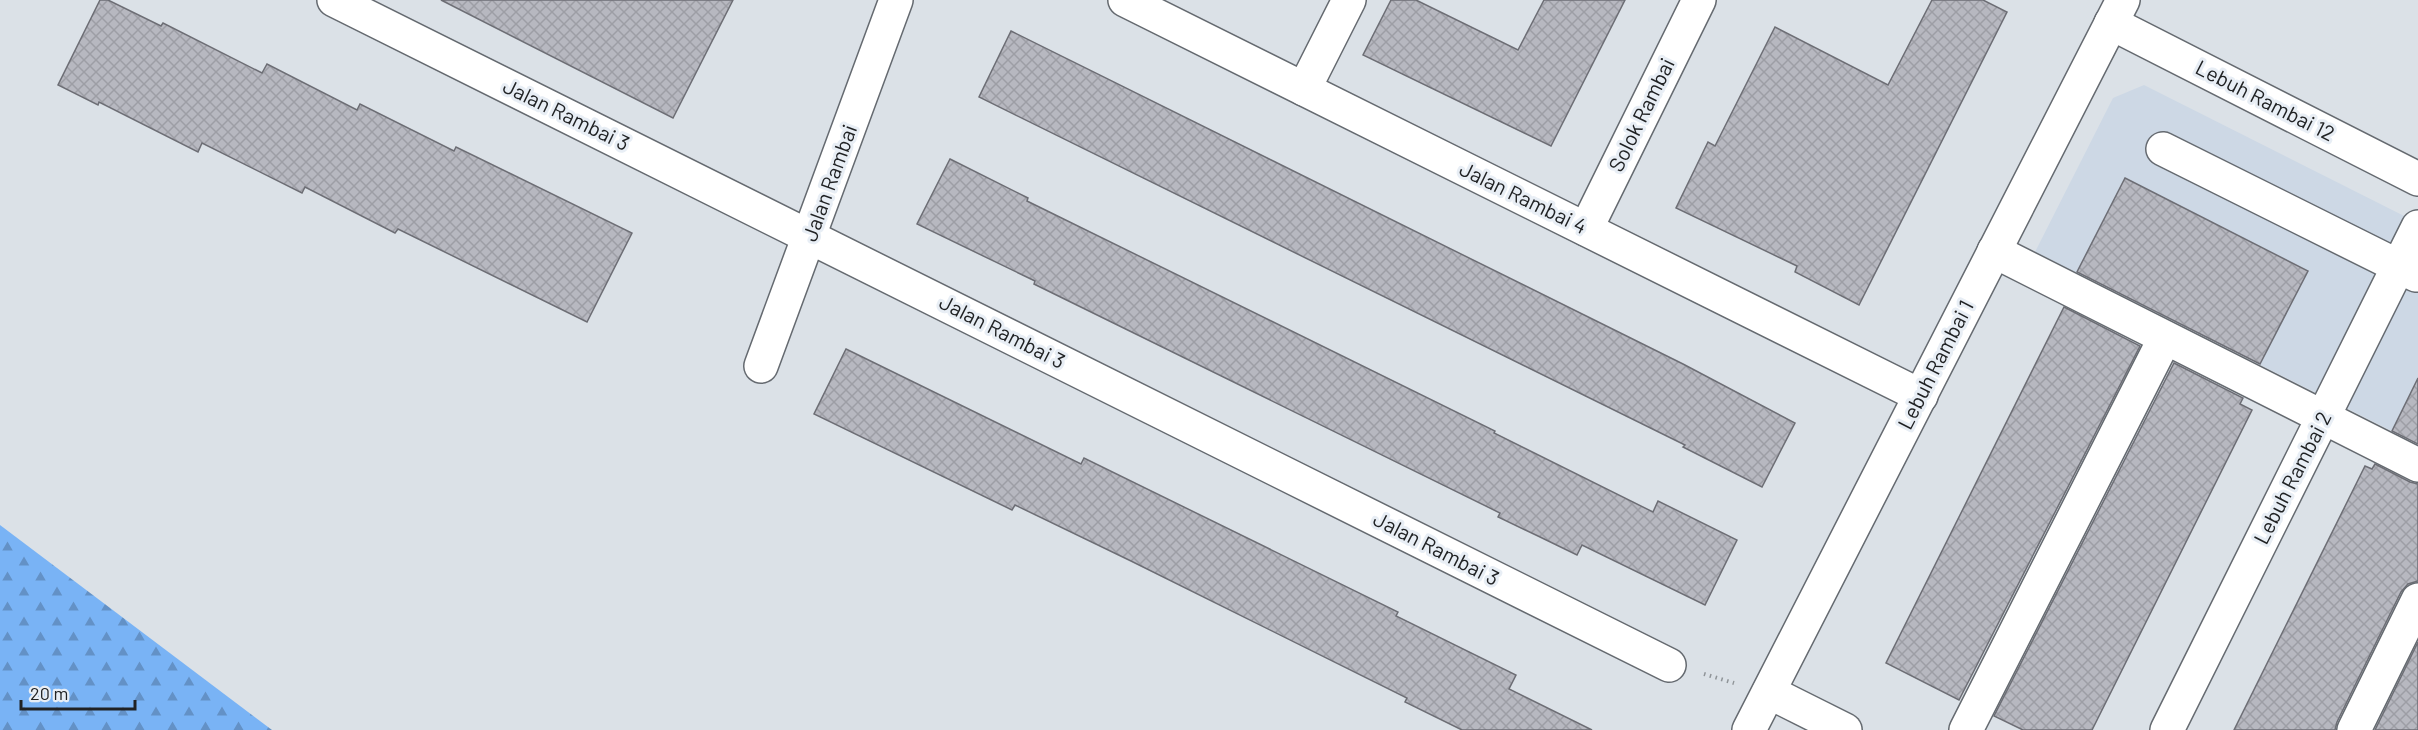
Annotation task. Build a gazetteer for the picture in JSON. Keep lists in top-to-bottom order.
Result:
{
  "streets": {
    "street": [
      "Lebuh Rambai 12",
      "Jalan Rambai 3",
      "Solok Rambai",
      "Jalan Rambai",
      "Jalan Rambai 4",
      "Lebuh Rambai 1",
      "Lebuh Rambai 2"
    ]
  },
  "crossings": [
    ["Lebuh Rambai 12", "Lebuh Rambai 1"],
    ["Jalan Rambai 3", "Jalan Rambai"],
    ["Solok Rambai", "Jalan Rambai 4"],
    ["Jalan Rambai 4", "Lebuh Rambai 1"]
  ],
  "scale_bar": "20 m"
}
